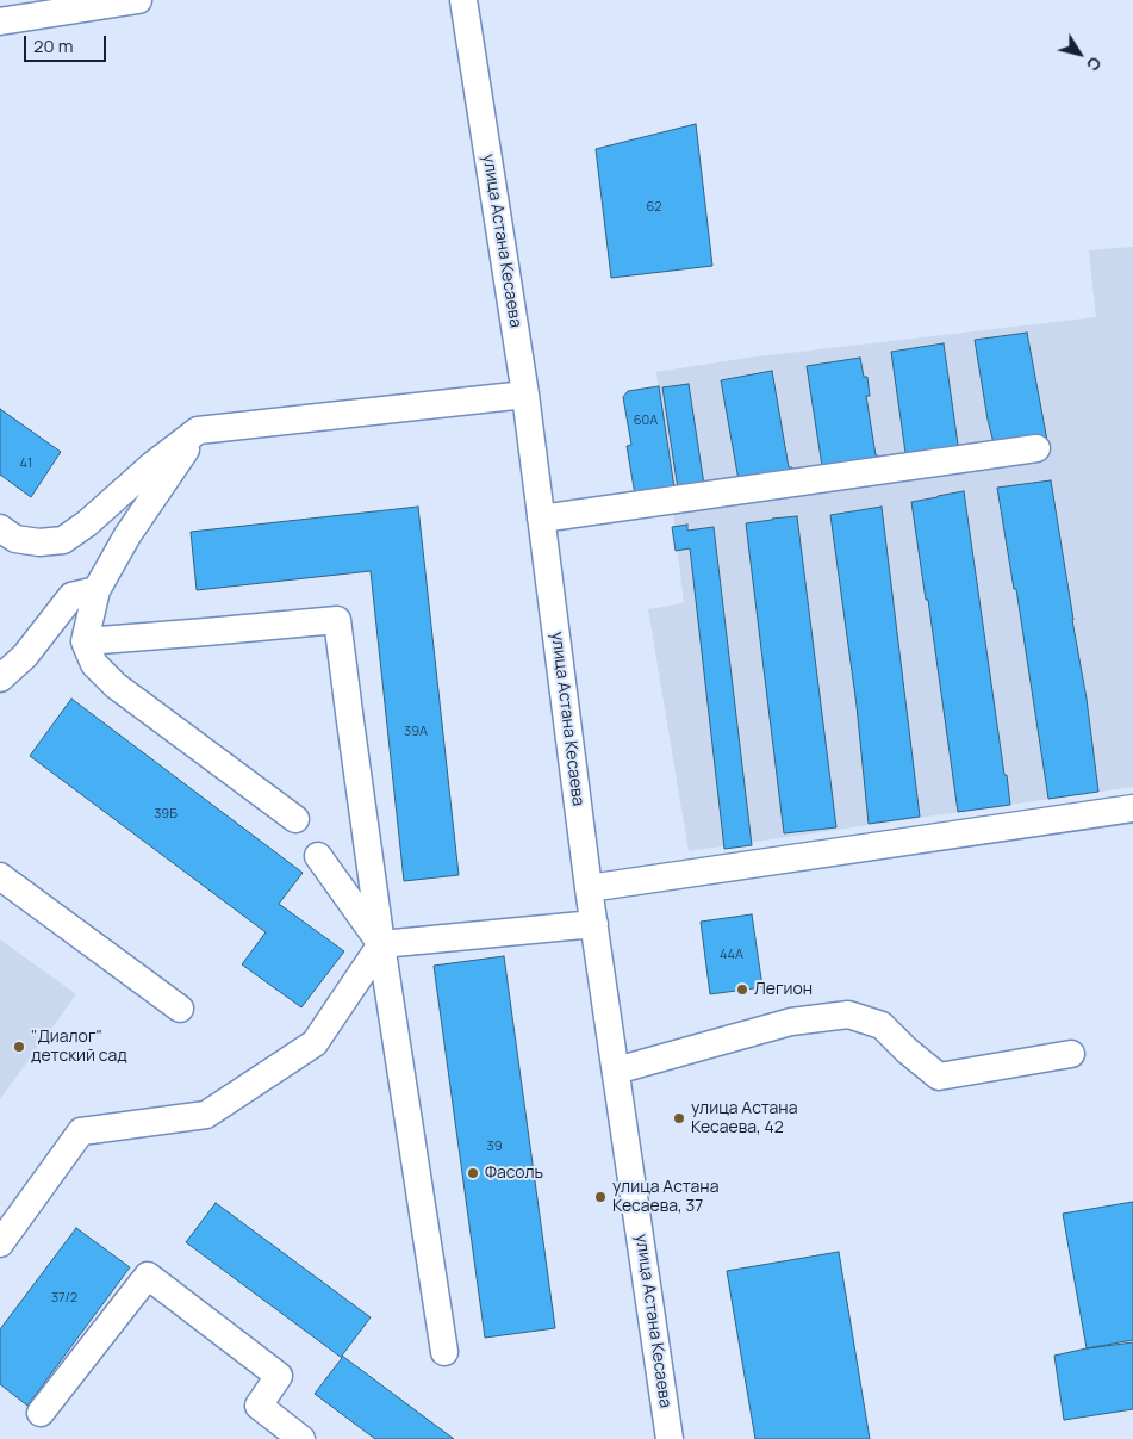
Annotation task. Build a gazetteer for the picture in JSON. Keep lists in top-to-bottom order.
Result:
{
  "streets": {
    "street": ["улица Астана Кесаева"]
  },
  "places": [
    "Легион",
    "\"Диалог\" детский сад",
    "улица Астана Кесаева, 42",
    "Фасоль",
    "улица Астана Кесаева, 37"
  ],
  "house_numbers": [
    "62",
    "60А",
    "41",
    "39А",
    "39Б",
    "44А",
    "39",
    "37/2"
  ],
  "scale_bar": "20 m",
  "north": "bottom right"
}
